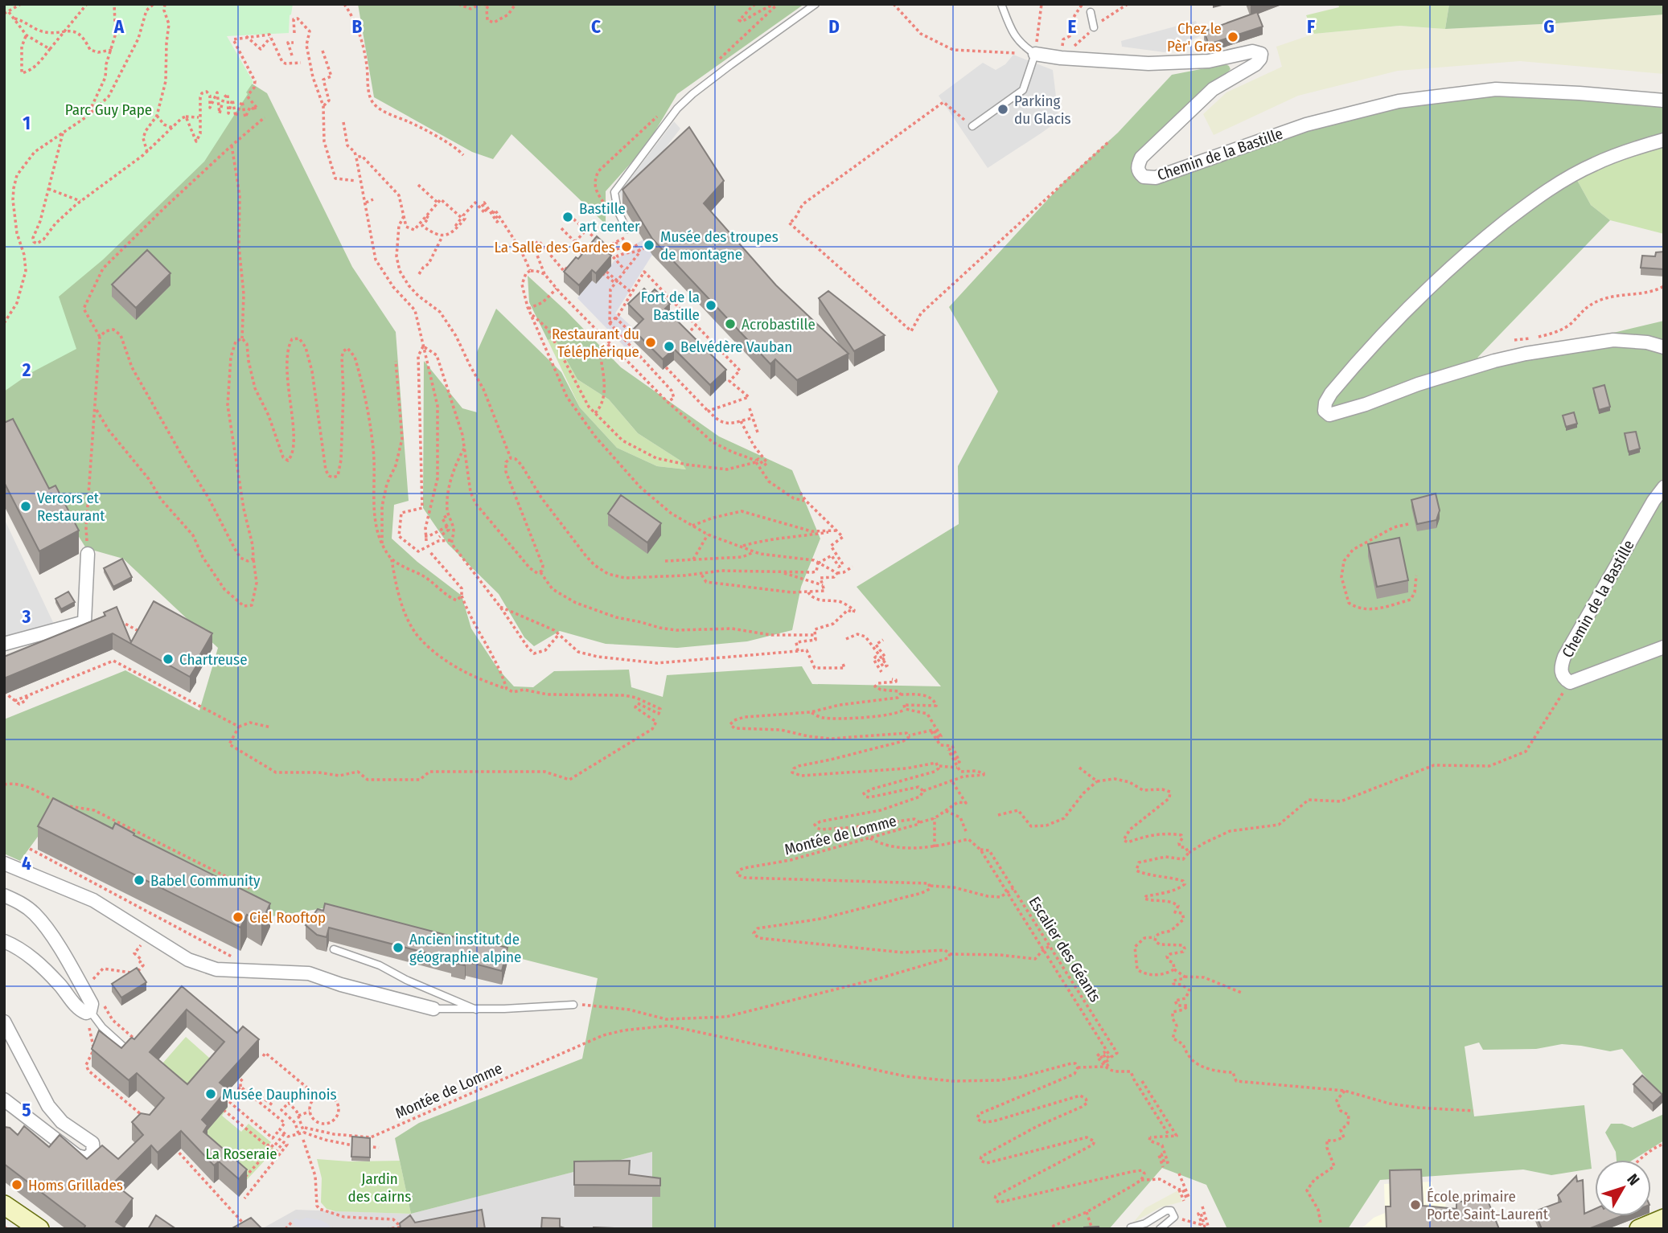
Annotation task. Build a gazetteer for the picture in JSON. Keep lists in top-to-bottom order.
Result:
{
  "streets": {
    "street": ["Chemin de la Bastille"],
    "path": ["Montée de Lomme", "Escalier des Géants"]
  },
  "parks": ["Parc Guy Pape", "La Roseraie", "Jardin des cairns"],
  "places": [
    "Chez le Pèr' Gras",
    "Parking du Glacis",
    "Bastille art center",
    "Musée des troupes de montagne",
    "La Salle des Gardes",
    "Fort de la Bastille",
    "Acrobastille",
    "Restaurant du Téléphérique",
    "Belvédère Vauban",
    "Vercors et Restaurant",
    "Chartreuse",
    "Babel Community",
    "Ciel Rooftop",
    "Ancien institut de géographie alpine",
    "Musée Dauphinois",
    "Homs Grillades",
    "École primaire Porte Saint-Laurent"
  ],
  "north": "top right",
  "grid": {
    "columns": [
      "A",
      "B",
      "C",
      "D",
      "E",
      "F",
      "G"
    ],
    "rows": [
      "1",
      "2",
      "3",
      "4",
      "5"
    ]
  }
}
